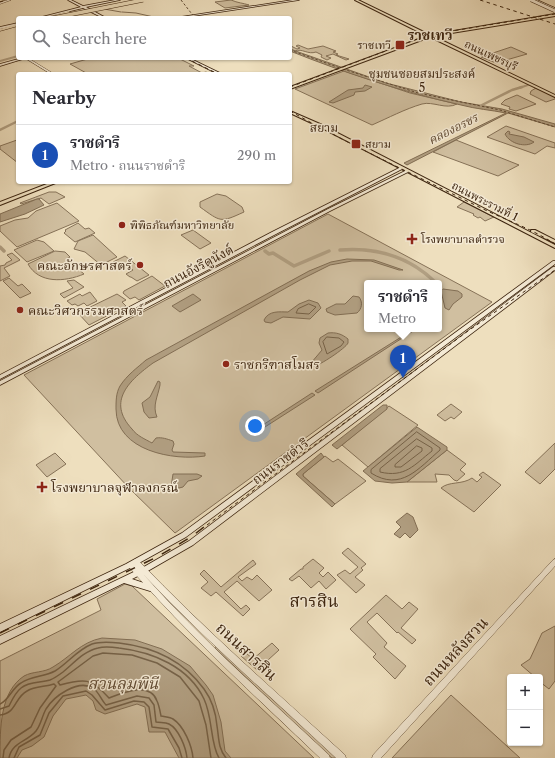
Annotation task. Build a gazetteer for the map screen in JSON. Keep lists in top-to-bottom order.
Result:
{
  "streets": {
    "main road": [
      "ถนนเพชรบุรี",
      "ถนนพระรามที่ 1",
      "ถนนอังรีดูนังต์",
      "ถนนราชดำริ"
    ],
    "street": ["ถนนสารสิน", "ถนนหลังสวน"]
  },
  "crossings": [
    ["ถนนพระรามที่ 1", "ถนนอังรีดูนังต์"],
    ["ถนนราชดำริ", "ถนนสารสิน"]
  ],
  "districts": [
    "ราชเทวี",
    "ชุมชนซอยสมประสงค์ 5",
    "สยาม",
    "สารสิน"
  ],
  "water": ["คลองอรชร"],
  "parks": ["สวนลุมพินี"],
  "places": {
    "transit": ["ราชเทวี", "สยาม"],
    "other": [
      "พิพิธภัณฑ์มหาวิทยาลัย",
      "คณะอักษรศาสตร์",
      "คณะวิศวกรรมศาสตร์",
      "ราชกรีฑาสโมสร"
    ],
    "health": ["โรงพยาบาลตำรวจ", "โรงพยาบาลจุฬาลงกรณ์"]
  },
  "page": {
    "search": "Search here",
    "heading": "Nearby",
    "list": [
      {
        "mark": "1",
        "name": "ราชดำริ",
        "note": "Metro · ถนนราชดำริ",
        "value": "290 m"
      }
    ],
    "popup": ["ราชดำริ", "Metro"],
    "pins": "1",
    "map_buttons": ["+", "−"]
  }
}
